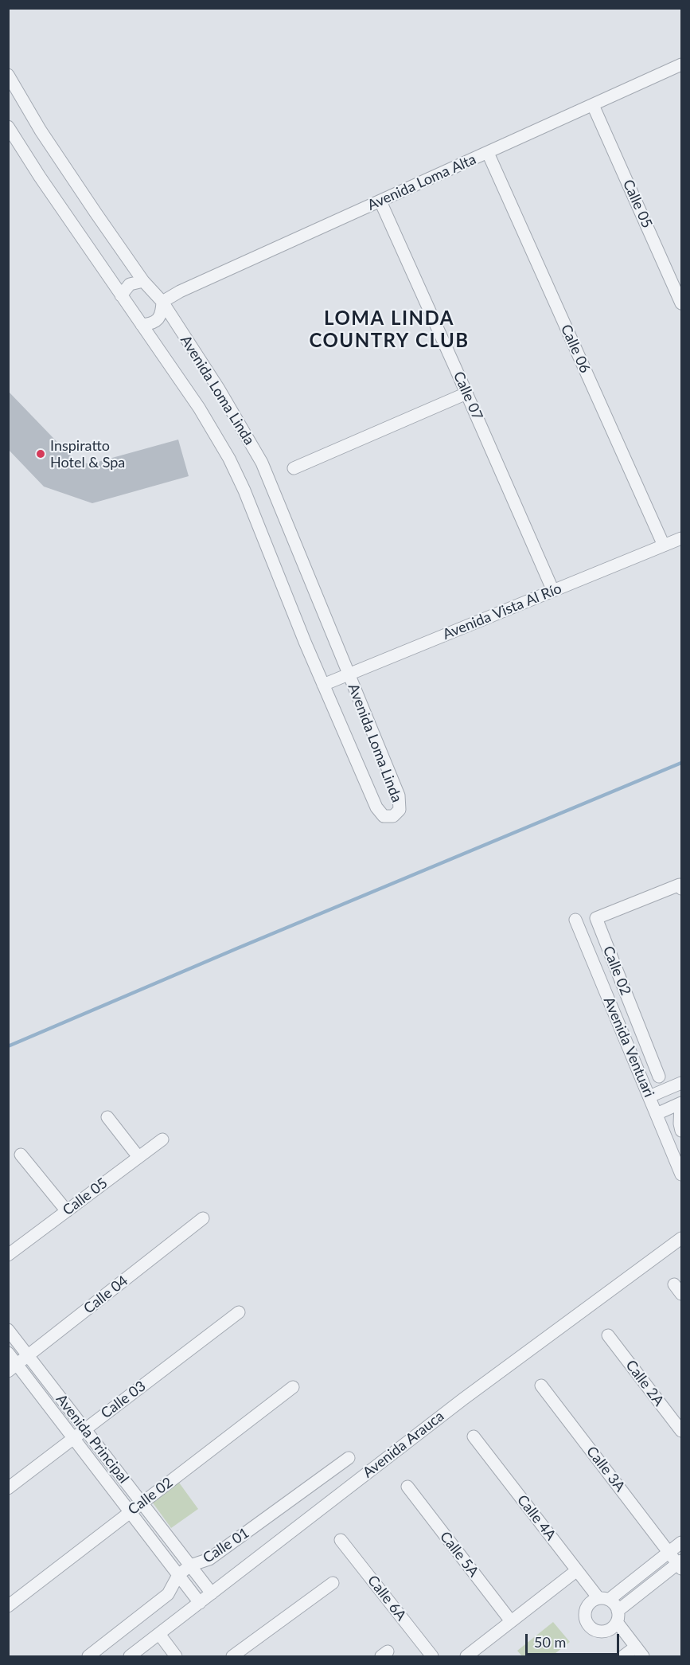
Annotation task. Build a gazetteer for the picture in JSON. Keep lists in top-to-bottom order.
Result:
{
  "streets": {
    "street": [
      "Avenida Loma Alta",
      "Calle 05",
      "Calle 06",
      "Avenida Loma Linda",
      "Calle 07",
      "Avenida Vista Al Río",
      "Calle 02",
      "Avenida Ventuari",
      "Calle 04",
      "Calle 2A",
      "Calle 03",
      "Avenida Principal",
      "Avenida Arauca",
      "Calle 3A",
      "Calle 4A",
      "Calle 01",
      "Calle 5A",
      "Calle 6A"
    ]
  },
  "crossings": [
    ["Avenida Loma Alta", "Calle 05"],
    ["Avenida Loma Alta", "Calle 06"],
    ["Avenida Loma Alta", "Avenida Loma Linda"],
    ["Avenida Loma Alta", "Calle 07"],
    ["Calle 06", "Avenida Vista Al Río"],
    ["Avenida Loma Linda", "Avenida Vista Al Río"],
    ["Calle 07", "Avenida Vista Al Río"],
    ["Calle 02", "Avenida Principal"],
    ["Calle 04", "Avenida Principal"],
    ["Calle 03", "Avenida Principal"],
    ["Avenida Principal", "Avenida Arauca"],
    ["Avenida Principal", "Calle 01"]
  ],
  "districts": ["LOMA LINDA COUNTRY CLUB"],
  "places": ["Inspiratto Hotel & Spa"],
  "scale_bar": "50 m"
}
